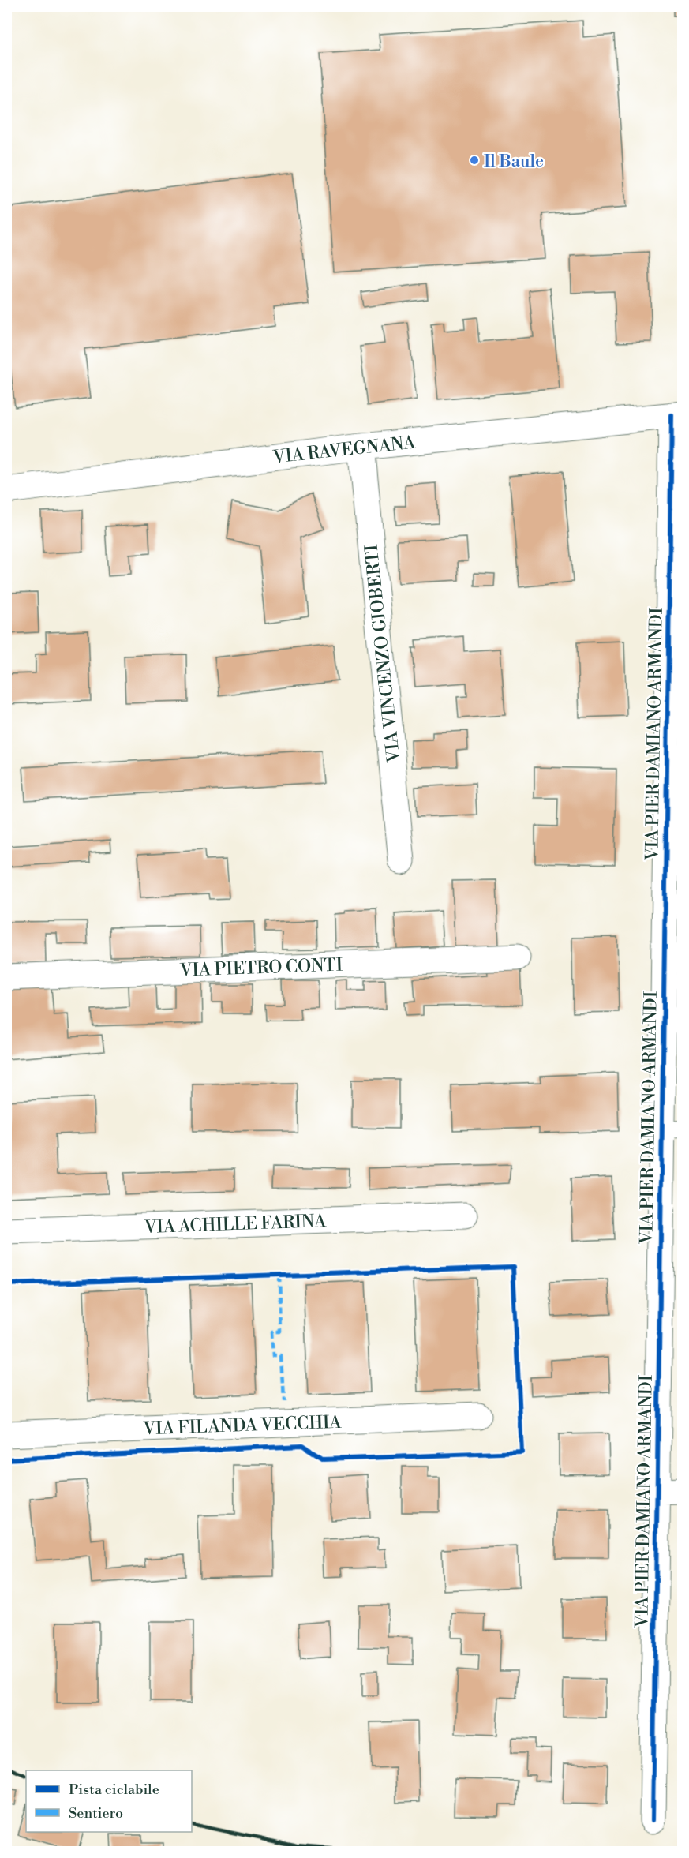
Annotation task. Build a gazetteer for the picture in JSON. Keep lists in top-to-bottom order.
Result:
{
  "streets": {
    "street": [
      "VIA RAVEGNANA",
      "VIA VINCENZO GIOBERTI",
      "VIA PIER DAMIANO ARMANDI",
      "VIA PIETRO CONTI",
      "VIA ACHILLE FARINA",
      "VIA FILANDA VECCHIA"
    ]
  },
  "crossings": [
    ["VIA RAVEGNANA", "VIA VINCENZO GIOBERTI"],
    ["VIA RAVEGNANA", "VIA PIER DAMIANO ARMANDI"]
  ],
  "places": ["Il Baule"],
  "legend": ["Pista ciclabile", "Sentiero"]
}
